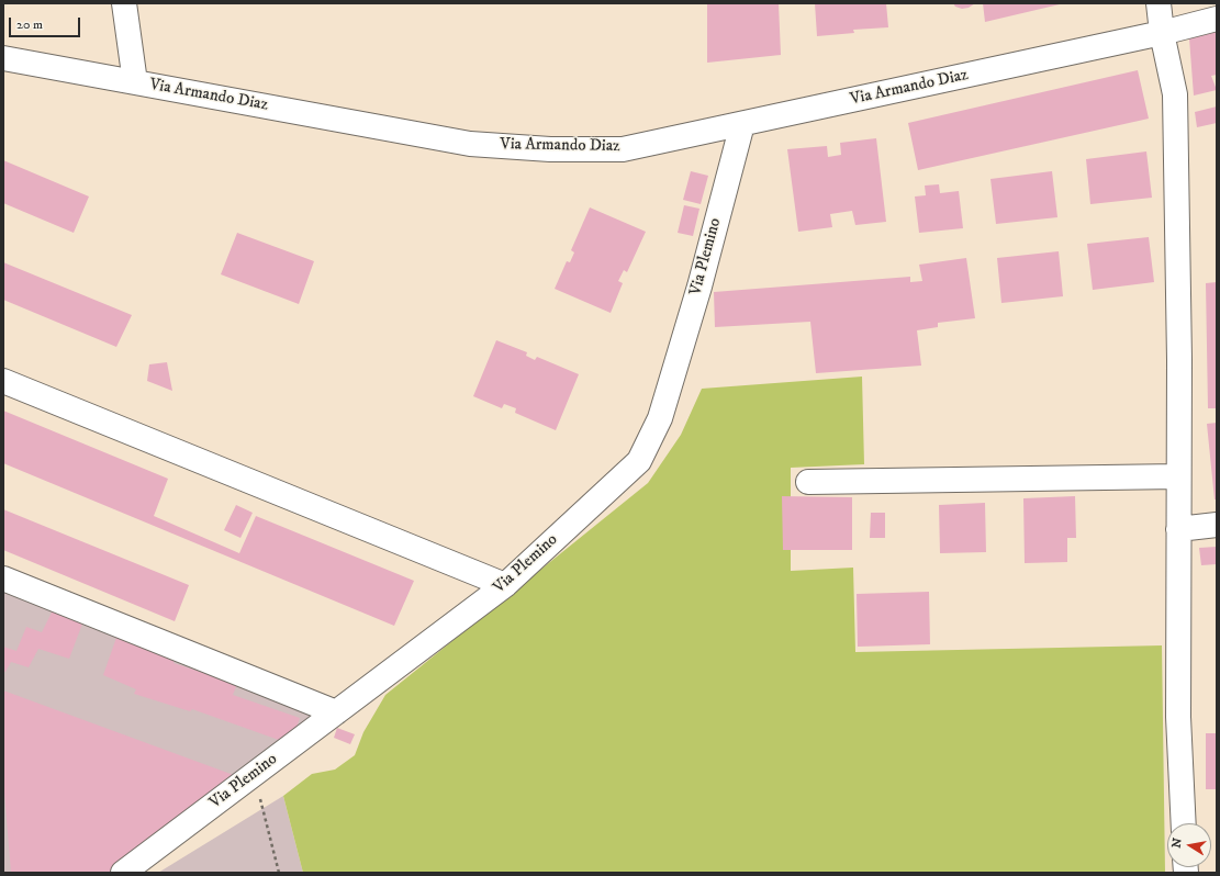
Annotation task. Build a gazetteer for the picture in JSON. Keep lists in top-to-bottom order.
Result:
{
  "streets": {
    "street": ["Via Armando Diaz", "Via Plemino"]
  },
  "crossings": [
    ["Via Armando Diaz", "Via Plemino"]
  ],
  "scale_bar": "20 m",
  "north": "left"
}
